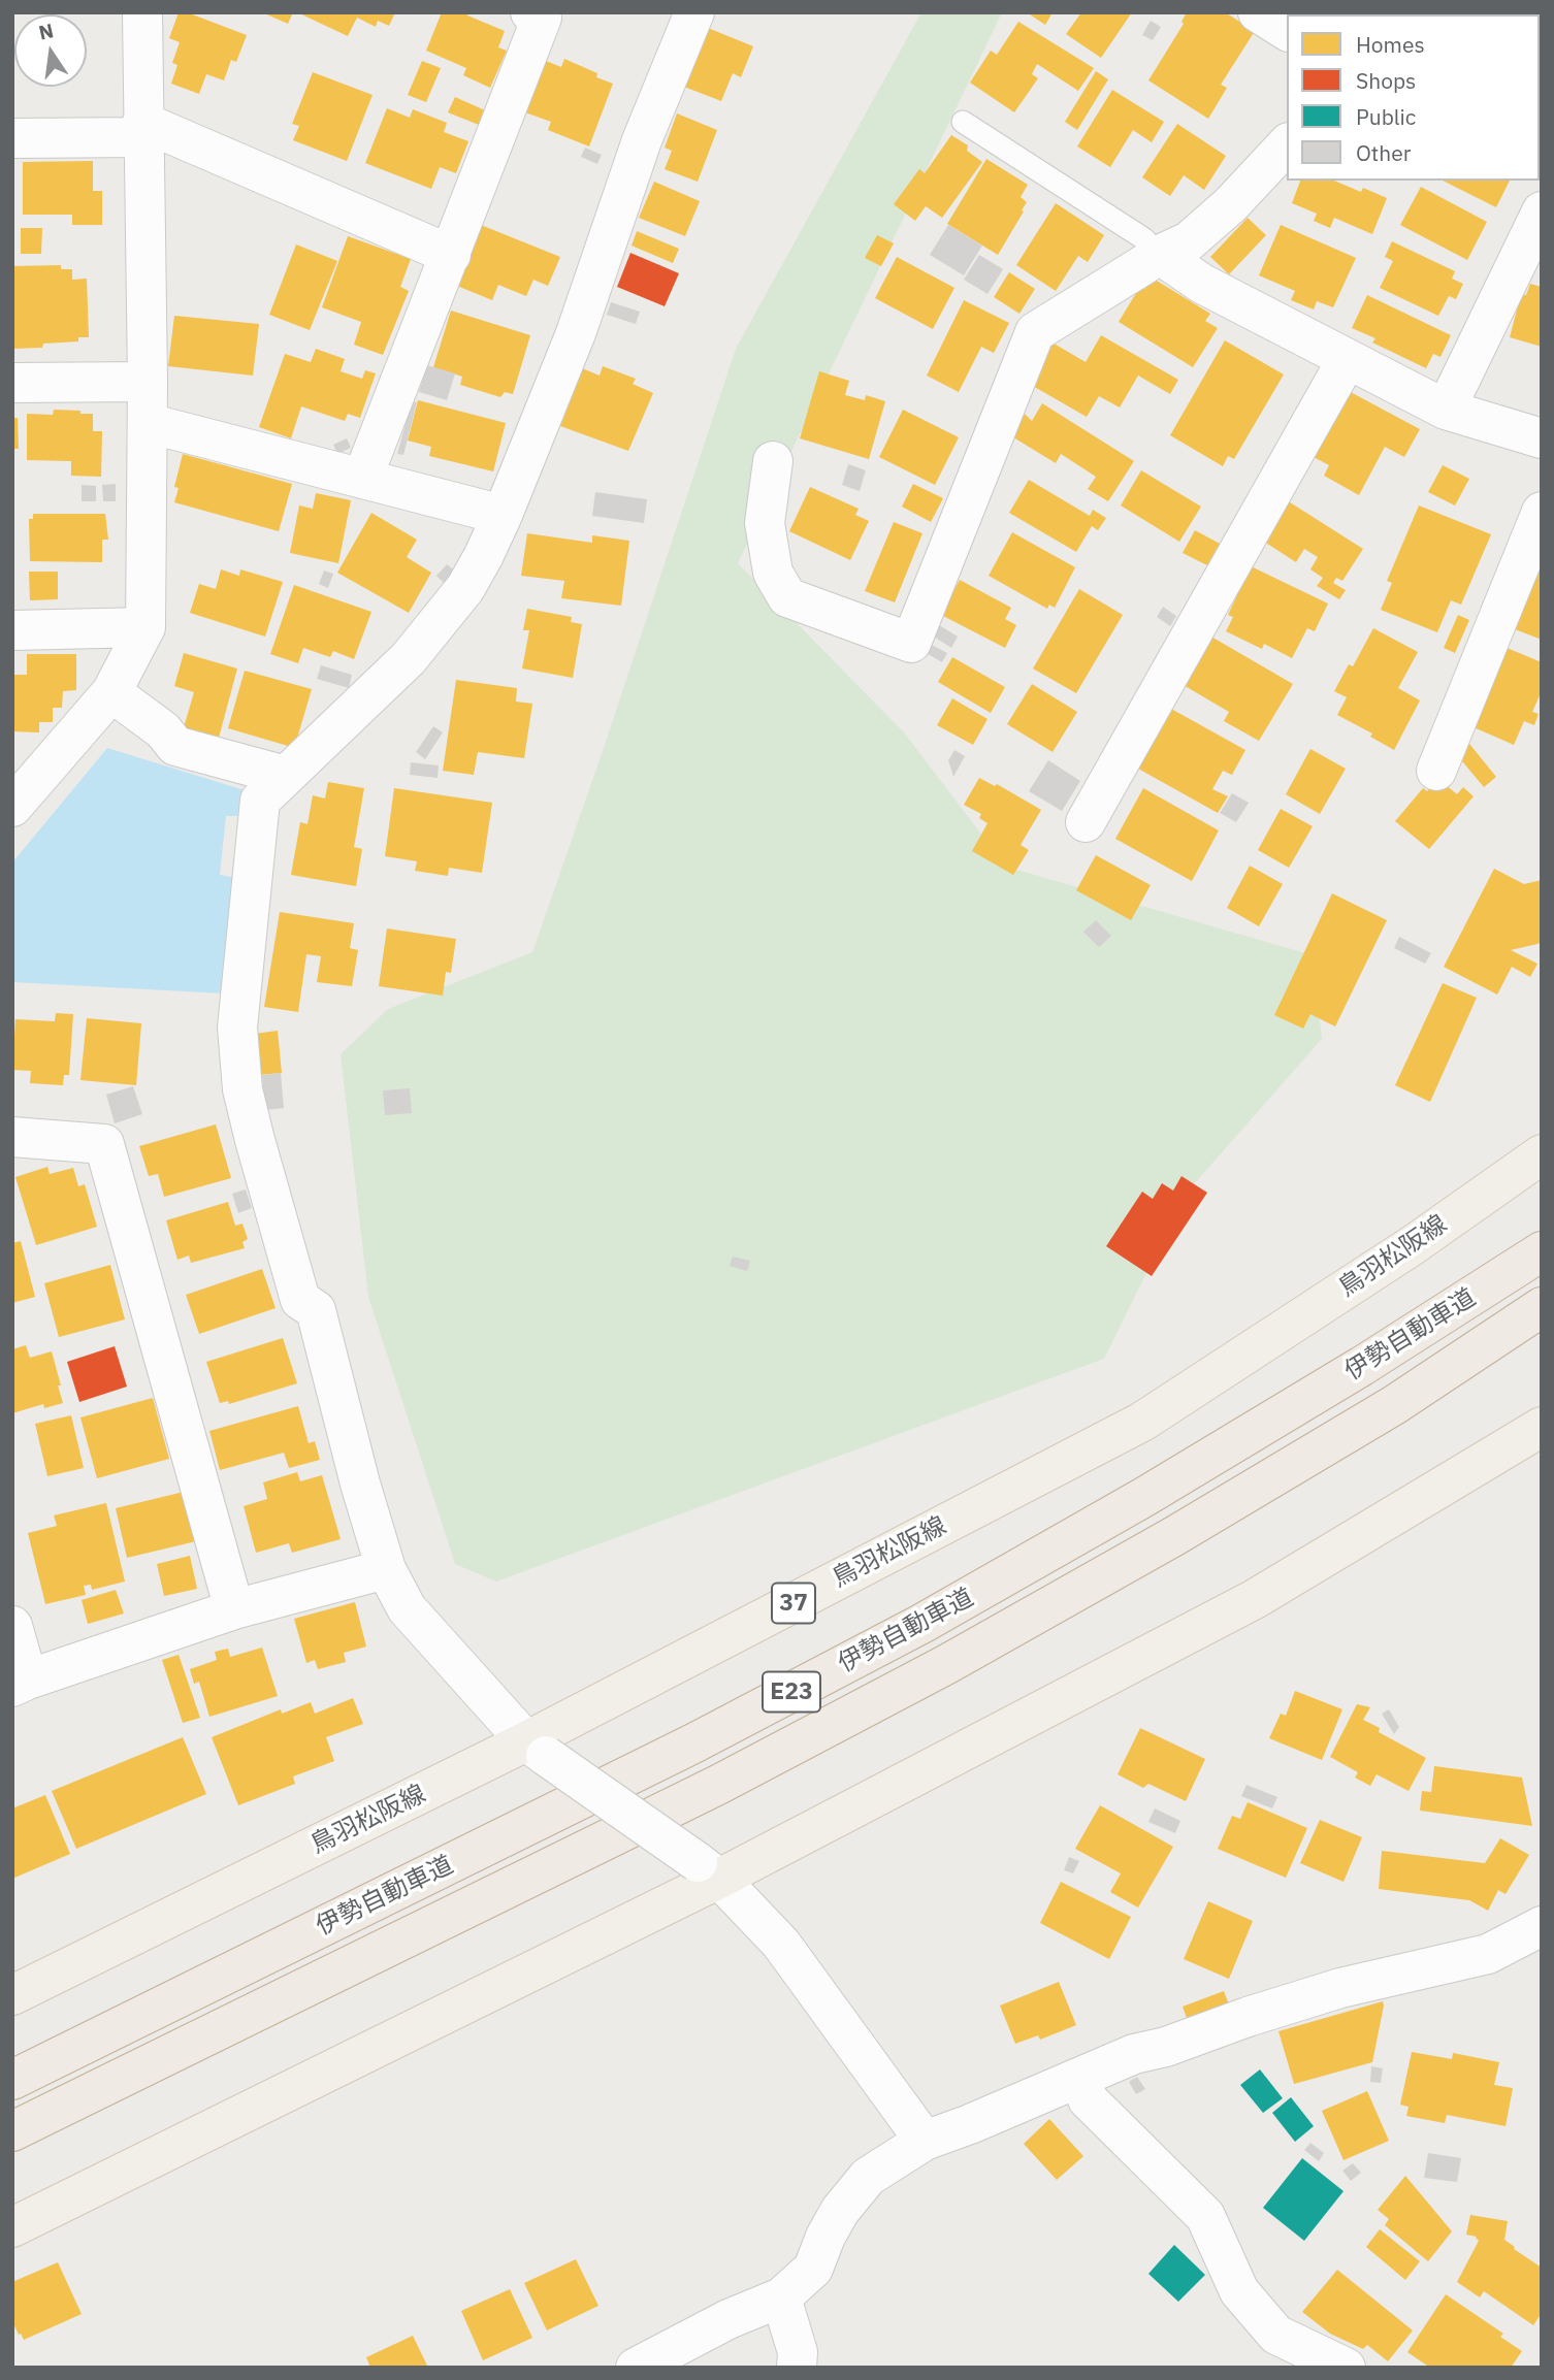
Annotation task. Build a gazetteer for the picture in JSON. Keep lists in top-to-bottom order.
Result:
{
  "streets": {
    "highway": ["伊勢自動車道", "E23"],
    "main road": ["鳥羽松阪線", "37"]
  },
  "legend": [
    "Homes",
    "Shops",
    "Public",
    "Other"
  ],
  "north": "top"
}
